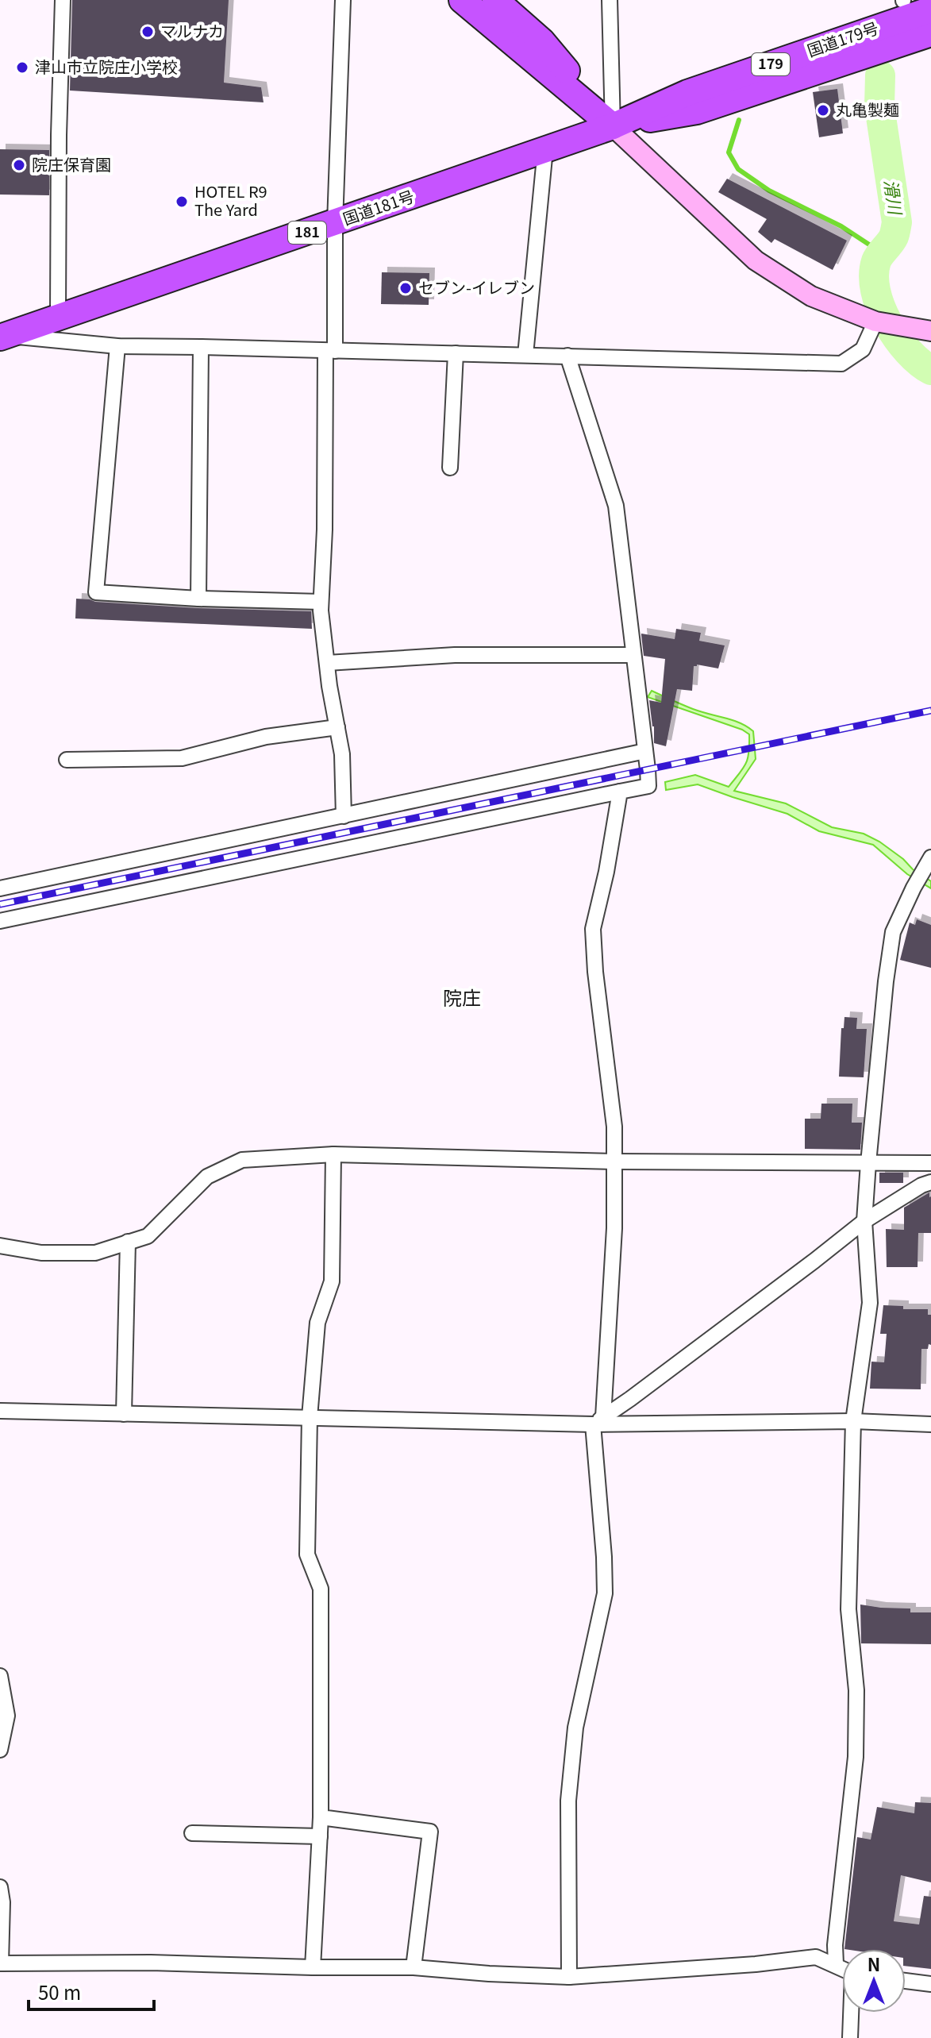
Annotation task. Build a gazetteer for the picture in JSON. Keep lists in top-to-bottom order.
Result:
{
  "streets": {
    "highway": [
      "国道179号",
      "179",
      "国道181号",
      "181"
    ]
  },
  "crossings": [
    ["国道179号", "国道181号"]
  ],
  "districts": ["院庄"],
  "water": ["滑川"],
  "places": [
    "マルナカ",
    "津山市立院庄小学校",
    "丸亀製麺",
    "院庄保育園",
    "HOTEL R9 The Yard",
    "セブン-イレブン"
  ],
  "scale_bar": "50 m",
  "north": "top"
}
